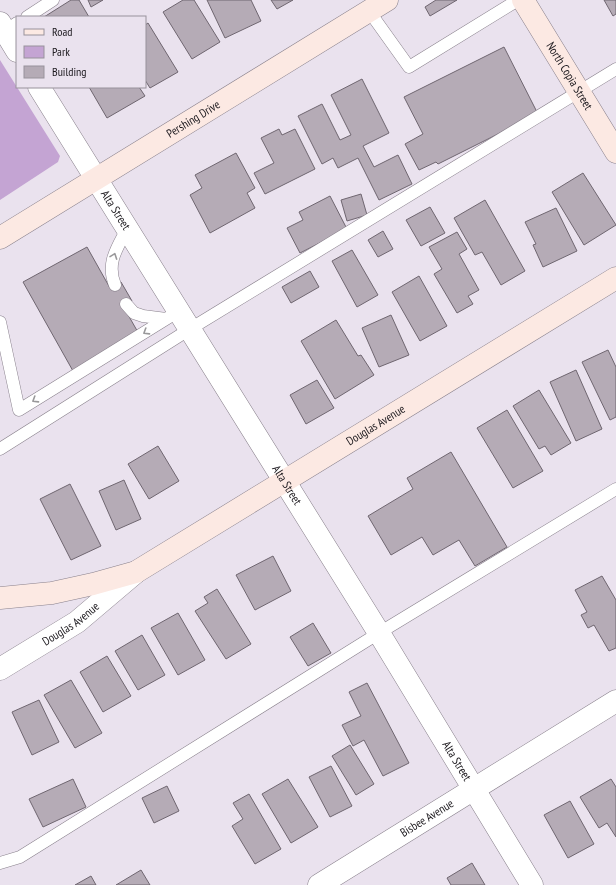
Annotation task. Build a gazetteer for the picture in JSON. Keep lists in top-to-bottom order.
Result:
{
  "streets": {
    "main road": ["North Copia Street", "Pershing Drive", "Douglas Avenue"],
    "street": ["Alta Street", "Bisbee Avenue"]
  },
  "crossings": [
    ["Pershing Drive", "Alta Street"],
    ["Alta Street", "Douglas Avenue"],
    ["Alta Street", "Bisbee Avenue"]
  ],
  "legend": ["Road", "Park", "Building"]
}
